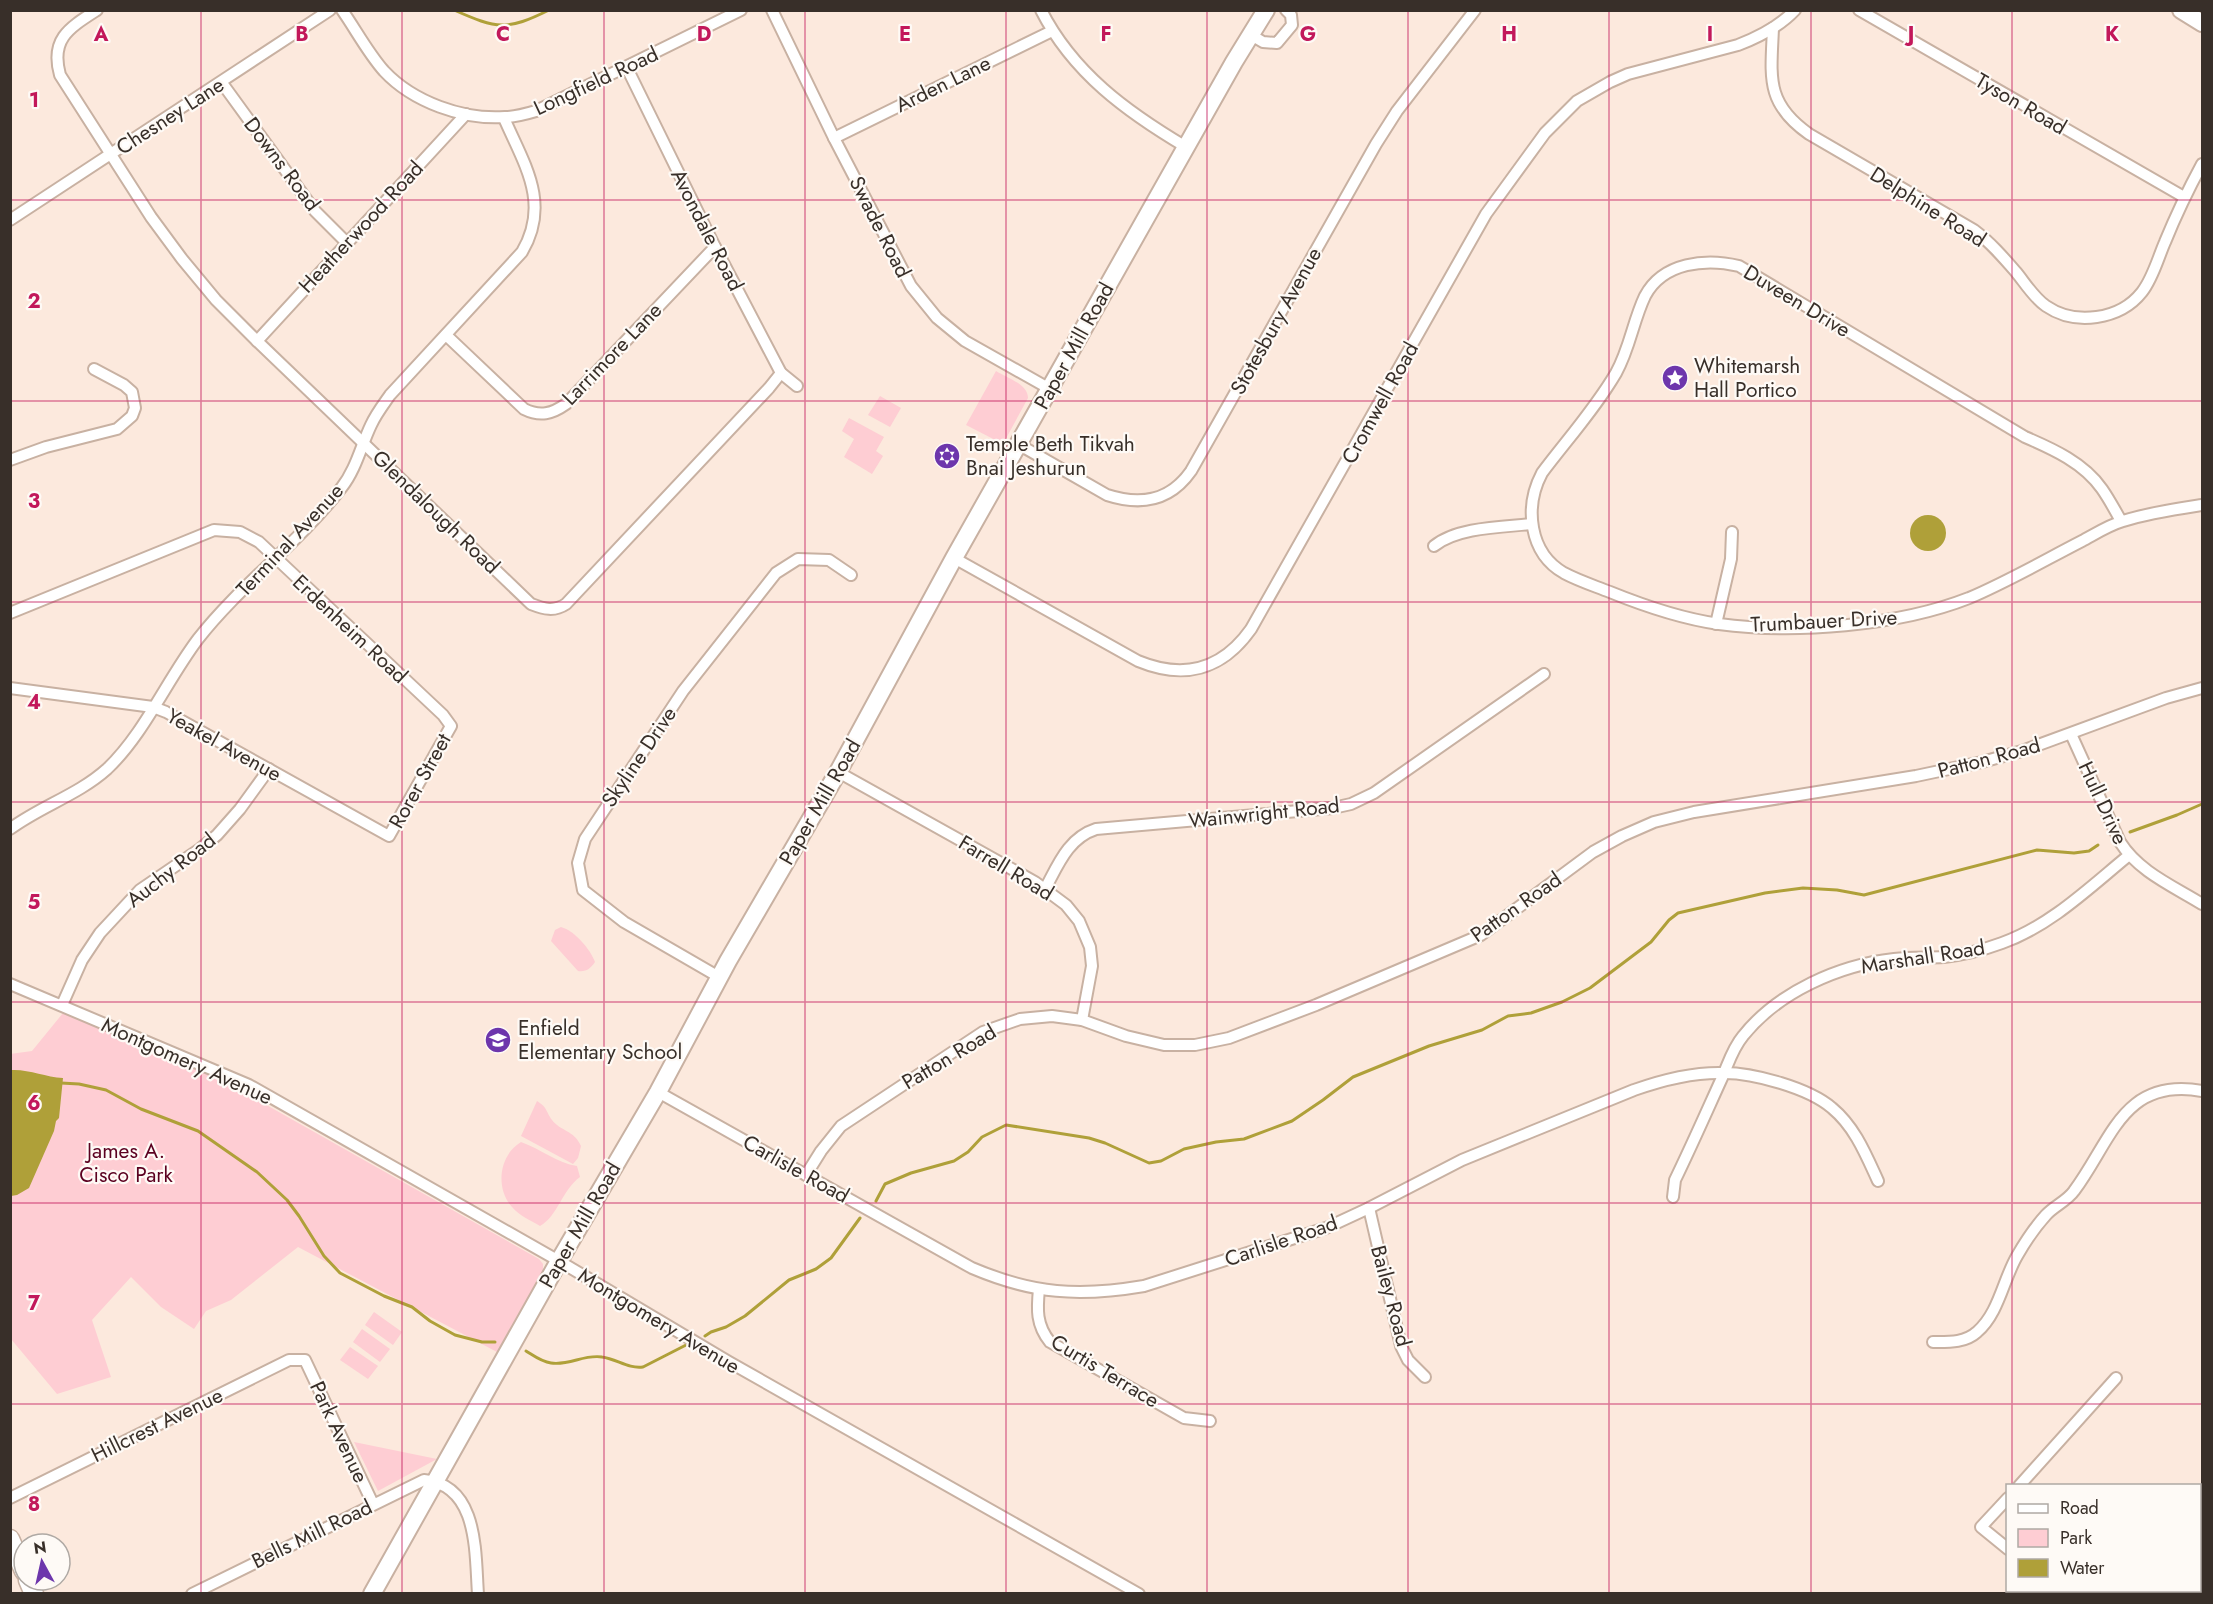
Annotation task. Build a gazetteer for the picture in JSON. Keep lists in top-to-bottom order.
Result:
{
  "streets": {
    "main road": ["Paper Mill Road"],
    "street": [
      "Longfield Road",
      "Arden Lane",
      "Tyson Road",
      "Chesney Lane",
      "Downs Road",
      "Delphine Road",
      "Heatherwood Road",
      "Swade Road",
      "Avondale Road",
      "Duveen Drive",
      "Stotesbury Avenue",
      "Larrimore Lane",
      "Cromwell Road",
      "Glendalough Road",
      "Terminal Avenue",
      "Trumbauer Drive",
      "Erdenheim Road",
      "Yeakel Avenue",
      "Skyline Drive",
      "Patton Road",
      "Rorer Street",
      "Hull Drive",
      "Wainwright Road",
      "Farrell Road",
      "Auchy Road",
      "Marshall Road",
      "Montgomery Avenue",
      "Carlisle Road",
      "Bailey Road",
      "Curtis Terrace",
      "Hillcrest Avenue",
      "Park Avenue",
      "Bells Mill Road"
    ]
  },
  "crossings": [
    ["Longfield Road", "Heatherwood Road"],
    ["Longfield Road", "Avondale Road"],
    ["Longfield Road", "Terminal Avenue"],
    ["Arden Lane", "Swade Road"],
    ["Tyson Road", "Delphine Road"],
    ["Chesney Lane", "Downs Road"],
    ["Chesney Lane", "Glendalough Road"],
    ["Downs Road", "Heatherwood Road"],
    ["Delphine Road", "Cromwell Road"],
    ["Heatherwood Road", "Glendalough Road"],
    ["Swade Road", "Paper Mill Road"],
    ["Avondale Road", "Larrimore Lane"],
    ["Avondale Road", "Glendalough Road"],
    ["Duveen Drive", "Trumbauer Drive"],
    ["Stotesbury Avenue", "Paper Mill Road"],
    ["Paper Mill Road", "Cromwell Road"],
    ["Paper Mill Road", "Skyline Drive"],
    ["Paper Mill Road", "Farrell Road"],
    ["Paper Mill Road", "Montgomery Avenue"],
    ["Paper Mill Road", "Carlisle Road"],
    ["Paper Mill Road", "Bells Mill Road"],
    ["Larrimore Lane", "Terminal Avenue"],
    ["Glendalough Road", "Terminal Avenue"],
    ["Terminal Avenue", "Erdenheim Road"],
    ["Terminal Avenue", "Yeakel Avenue"],
    ["Erdenheim Road", "Rorer Street"],
    ["Yeakel Avenue", "Rorer Street"],
    ["Yeakel Avenue", "Auchy Road"],
    ["Patton Road", "Hull Drive"],
    ["Patton Road", "Farrell Road"],
    ["Patton Road", "Carlisle Road"],
    ["Hull Drive", "Marshall Road"],
    ["Wainwright Road", "Farrell Road"],
    ["Auchy Road", "Montgomery Avenue"],
    ["Marshall Road", "Carlisle Road"],
    ["Carlisle Road", "Bailey Road"],
    ["Carlisle Road", "Curtis Terrace"],
    ["Hillcrest Avenue", "Park Avenue"],
    ["Park Avenue", "Bells Mill Road"]
  ],
  "parks": ["James A. Cisco Park"],
  "places": {
    "place": ["Whitemarsh Hall Portico"],
    "synagogue": ["Temple Beth Tikvah Bnai Jeshurun"],
    "school or university": ["Enfield Elementary School"]
  },
  "legend": ["Road", "Park", "Water"],
  "north": "top",
  "grid": {
    "columns": [
      "A",
      "B",
      "C",
      "D",
      "E",
      "F",
      "G",
      "H",
      "I",
      "J",
      "K"
    ],
    "rows": [
      "1",
      "2",
      "3",
      "4",
      "5",
      "6",
      "7",
      "8"
    ]
  }
}
